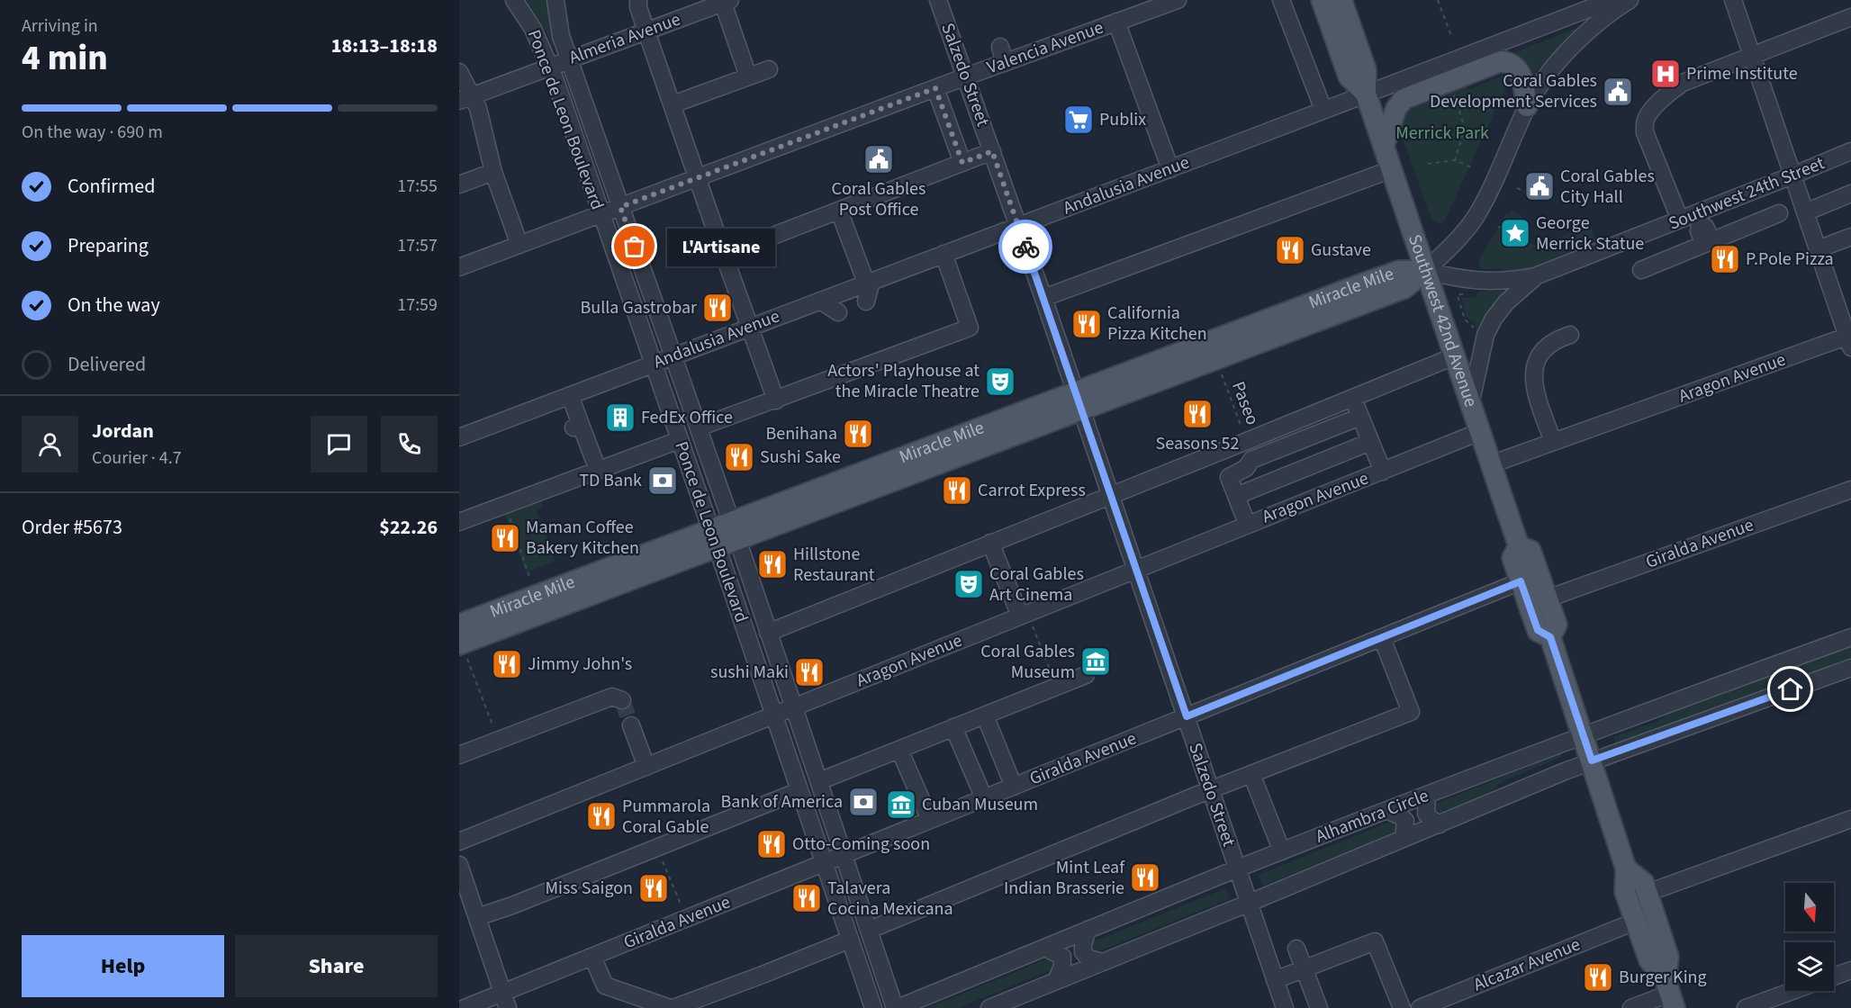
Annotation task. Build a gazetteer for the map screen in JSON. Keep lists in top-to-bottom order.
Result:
{
  "streets": {
    "main road": ["Miracle Mile", "Southwest 42nd Avenue"],
    "street": [
      "Almeria Avenue",
      "Valencia Avenue",
      "Salzedo Street",
      "Ponce de Leon Boulevard",
      "Andalusia Avenue",
      "Southwest 24th Street",
      "Aragon Avenue",
      "Giralda Avenue",
      "Alhambra Circle",
      "Alcazar Avenue"
    ],
    "path": ["Paseo"]
  },
  "crossings": [
    ["Almeria Avenue", "Ponce de Leon Boulevard"],
    ["Valencia Avenue", "Salzedo Street"],
    ["Valencia Avenue", "Ponce de Leon Boulevard"],
    ["Salzedo Street", "Andalusia Avenue"],
    ["Salzedo Street", "Miracle Mile"],
    ["Salzedo Street", "Aragon Avenue"],
    ["Salzedo Street", "Giralda Avenue"],
    ["Salzedo Street", "Alhambra Circle"],
    ["Ponce de Leon Boulevard", "Andalusia Avenue"],
    ["Ponce de Leon Boulevard", "Miracle Mile"],
    ["Ponce de Leon Boulevard", "Aragon Avenue"],
    ["Ponce de Leon Boulevard", "Giralda Avenue"],
    ["Ponce de Leon Boulevard", "Alhambra Circle"],
    ["Andalusia Avenue", "Southwest 42nd Avenue"],
    ["Southwest 24th Street", "Miracle Mile"],
    ["Southwest 24th Street", "Southwest 42nd Avenue"],
    ["Miracle Mile", "Southwest 42nd Avenue"],
    ["Southwest 42nd Avenue", "Aragon Avenue"],
    ["Southwest 42nd Avenue", "Giralda Avenue"],
    ["Southwest 42nd Avenue", "Alhambra Circle"],
    ["Southwest 42nd Avenue", "Alcazar Avenue"]
  ],
  "parks": ["Merrick Park"],
  "places": {
    "hospital": ["Prime Institute"],
    "public building": ["Coral Gables Development Services", "Coral Gables Post Office", "Coral Gables City Hall"],
    "supermarket": ["Publix"],
    "place": ["George Merrick Statue"],
    "other": ["L'Artisane"],
    "restaurant": [
      "Gustave",
      "P.Pole Pizza",
      "Bulla Gastrobar",
      "California Pizza Kitchen",
      "Seasons 52",
      "Benihana",
      "Sushi Sake",
      "Carrot Express",
      "Maman Coffee Bakery Kitchen",
      "Hillstone Restaurant",
      "Jimmy John's",
      "sushi Maki",
      "Pummarola Coral Gable",
      "Otto-Coming soon",
      "Mint Leaf Indian Brasserie",
      "Miss Saigon",
      "Talavera Cocina Mexicana",
      "Burger King"
    ],
    "theatre": ["Actors' Playhouse at the Miracle Theatre", "Coral Gables Art Cinema"],
    "building": ["FedEx Office"],
    "bank": ["TD Bank", "Bank of America"],
    "museum": ["Coral Gables Museum", "Cuban Museum"]
  },
  "north": "bottom",
  "page": {
    "heading": ["4 min", "Arriving in", "18:13–18:18"],
    "panel": [
      "Jordan",
      "Courier · 4.7",
      "Order #5673",
      "$22.26"
    ],
    "bar": "On the way · 690 m",
    "list": [
      ["Confirmed", "17:55"],
      ["Preparing", "17:57"],
      ["On the way", "17:59"],
      "Delivered"
    ],
    "bubble": "L'Artisane",
    "buttons": ["Help", "Share"]
  }
}
